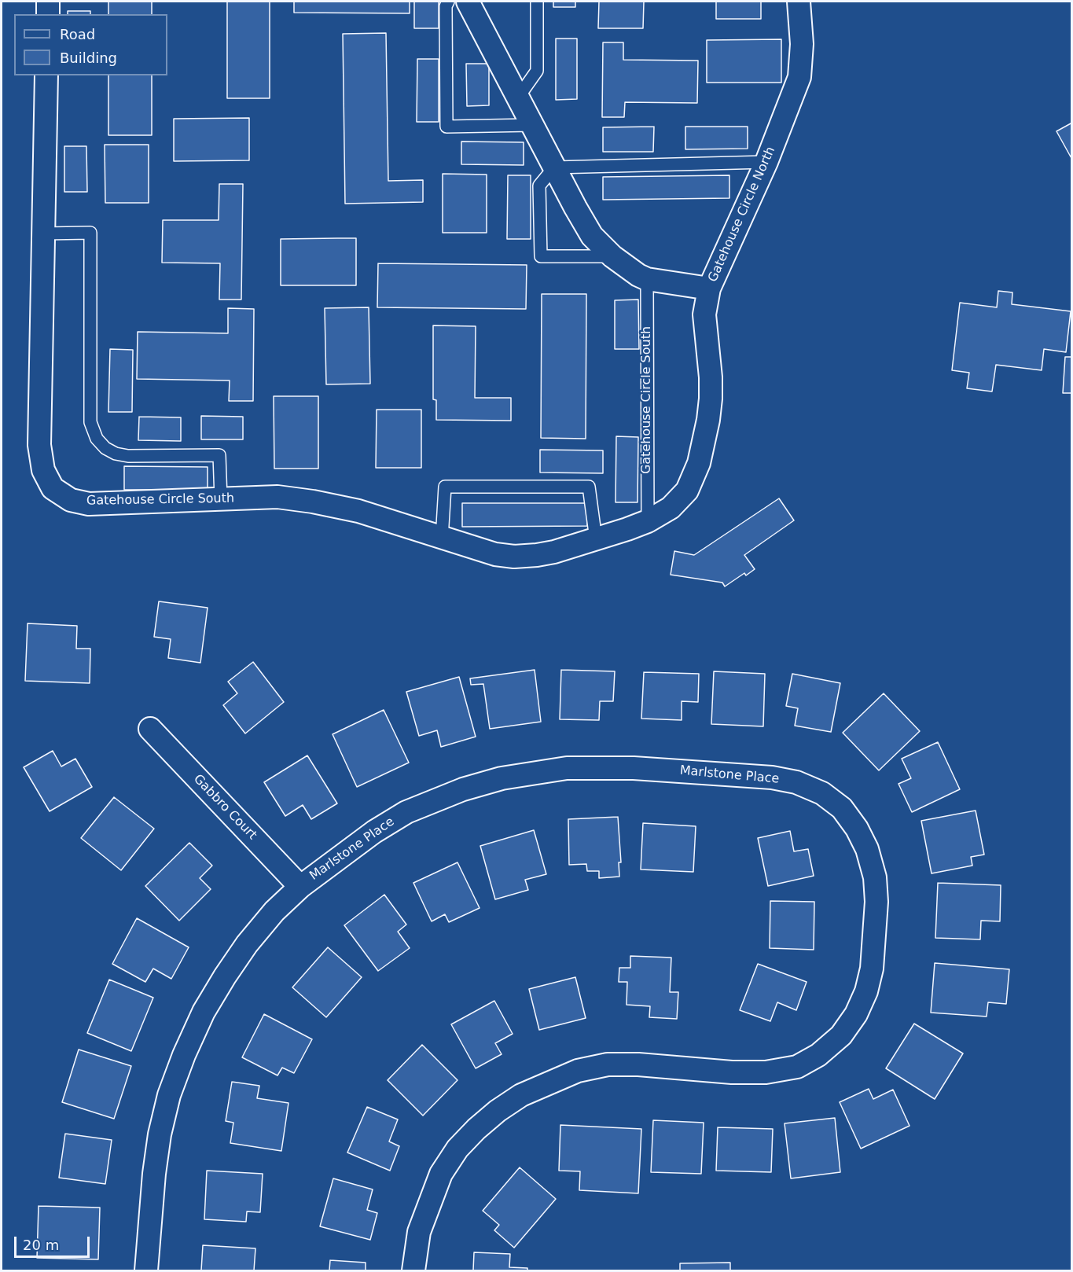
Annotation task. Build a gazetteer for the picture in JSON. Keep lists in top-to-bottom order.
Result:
{
  "streets": {
    "street": [
      "Gatehouse Circle North",
      "Gatehouse Circle South",
      "Marlstone Place",
      "Gabbro Court"
    ]
  },
  "crossings": [
    ["Gatehouse Circle North", "Gatehouse Circle South"],
    ["Marlstone Place", "Gabbro Court"]
  ],
  "legend": ["Road", "Building"],
  "scale_bar": "20 m"
}
